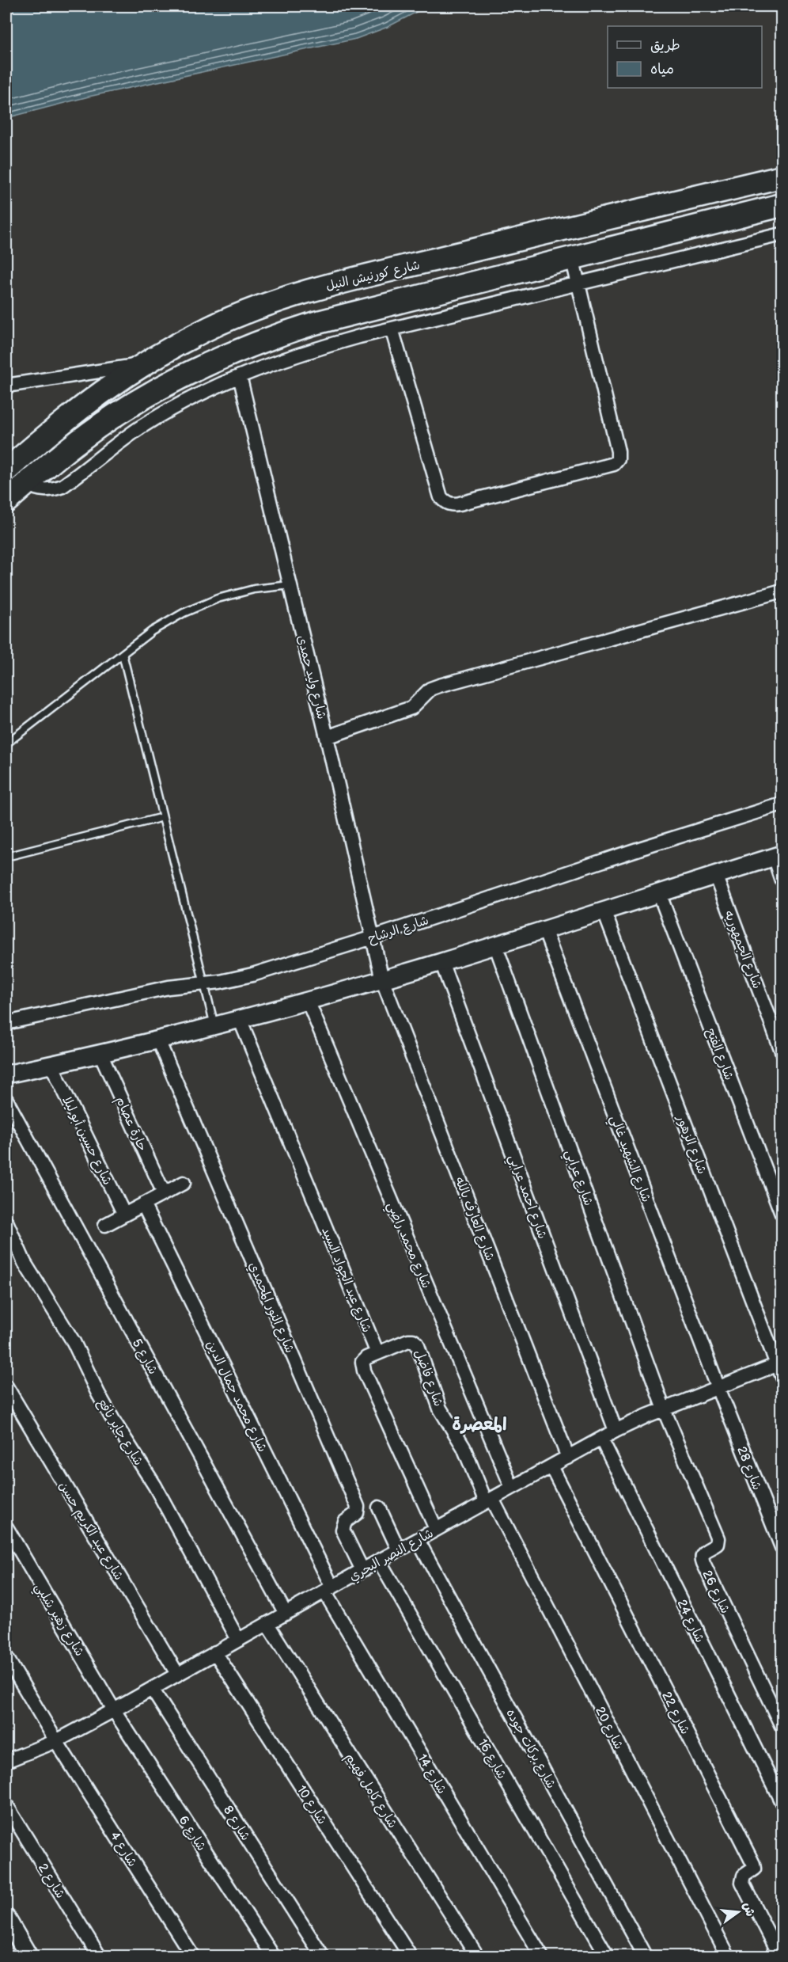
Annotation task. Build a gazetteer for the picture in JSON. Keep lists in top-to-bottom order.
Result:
{
  "streets": {
    "highway": ["شارع كورنيش النيل"],
    "street": [
      "شارع وليد حمدى",
      "شارع الرشاح",
      "شارع الجمهوريه",
      "شارع الفتح",
      "حارة عصام",
      "شارع حسين أبو ليلا",
      "شارع الزهور",
      "شارع الشهيد غالي",
      "شارع عرابي",
      "شارع احمد عرابي",
      "شارع العارف بالله",
      "شارع محمد راضي",
      "شارع عبد الجواد السيد",
      "شارع النور المحمدي",
      "شارع 5",
      "شارع فاضل",
      "شارع محمد جمال الدين",
      "شارع جابر نافع",
      "شارع 28",
      "شارع عبد الكريم حسن",
      "شارع النصر البحري",
      "شارع 26",
      "شارع زهير شلبي",
      "شارع 24",
      "شارع 22",
      "شارع 20",
      "شارع بركات جوده",
      "شارع 16",
      "شارع 14",
      "شارع كامل فهيم",
      "شارع 10",
      "شارع 8",
      "شارع 6",
      "شارع 4",
      "شارع 2"
    ]
  },
  "crossings": [
    ["شارع وليد حمدى", "شارع الرشاح"],
    ["شارع وليد حمدى", "شارع العارف بالله"],
    ["شارع الزهور", "شارع النصر البحري"],
    ["شارع الشهيد غالي", "شارع 28"],
    ["شارع الشهيد غالي", "شارع النصر البحري"],
    ["شارع عرابي", "شارع النصر البحري"],
    ["شارع عرابي", "شارع 26"],
    ["شارع احمد عرابي", "شارع النصر البحري"],
    ["شارع العارف بالله", "شارع النصر البحري"],
    ["شارع محمد راضي", "شارع النصر البحري"],
    ["شارع عبد الجواد السيد", "شارع فاضل"],
    ["شارع النور المحمدي", "شارع النصر البحري"],
    ["شارع 5", "شارع النصر البحري"],
    ["شارع فاضل", "شارع النصر البحري"],
    ["شارع فاضل", "شارع 20"],
    ["شارع محمد جمال الدين", "شارع النصر البحري"],
    ["شارع محمد جمال الدين", "شارع 14"],
    ["شارع جابر نافع", "شارع النصر البحري"],
    ["شارع 28", "شارع النصر البحري"],
    ["شارع عبد الكريم حسن", "شارع النصر البحري"],
    ["شارع النصر البحري", "شارع 26"],
    ["شارع النصر البحري", "شارع زهير شلبي"],
    ["شارع النصر البحري", "شارع 24"],
    ["شارع النصر البحري", "شارع 22"],
    ["شارع النصر البحري", "شارع 20"],
    ["شارع النصر البحري", "شارع بركات جوده"],
    ["شارع النصر البحري", "شارع 16"],
    ["شارع النصر البحري", "شارع 14"],
    ["شارع النصر البحري", "شارع كامل فهيم"],
    ["شارع النصر البحري", "شارع 10"],
    ["شارع النصر البحري", "شارع 8"],
    ["شارع النصر البحري", "شارع 6"],
    ["شارع النصر البحري", "شارع 4"],
    ["شارع زهير شلبي", "شارع 6"]
  ],
  "districts": ["المعصرة"],
  "legend": ["طريق", "مياه"],
  "north": "right"
}
